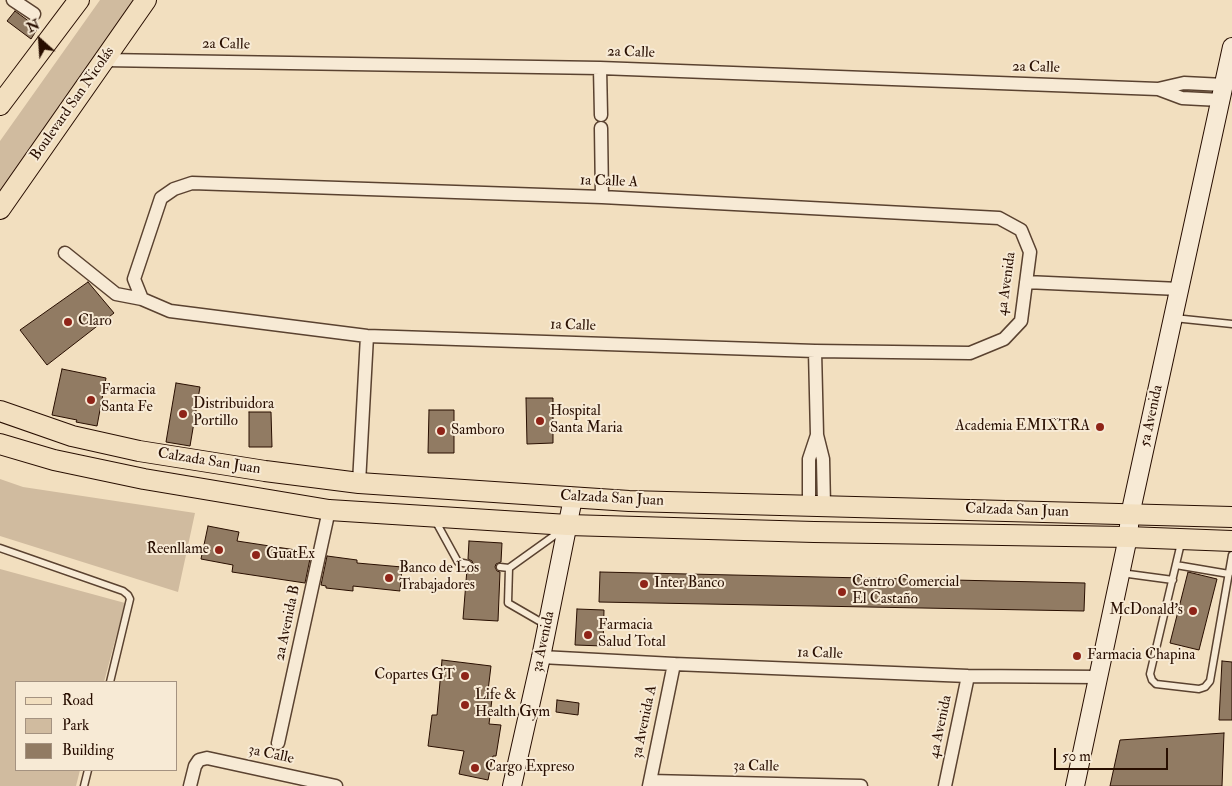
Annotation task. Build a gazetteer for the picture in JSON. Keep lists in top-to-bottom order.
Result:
{
  "streets": {
    "main road": [
      "Boulevard San Nicolás",
      "5a Avenida",
      "Calzada San Juan",
      "3a Avenida"
    ],
    "street": [
      "2a Calle",
      "1a Calle A",
      "4a Avenida",
      "1a Calle",
      "2a Avenida B",
      "3a Avenida A",
      "3a Calle"
    ]
  },
  "crossings": [
    ["2a Calle", "Boulevard San Nicolás"],
    ["2a Calle", "5a Avenida"],
    ["1a Calle A", "4a Avenida"],
    ["1a Calle A", "1a Calle"],
    ["4a Avenida", "1a Calle"],
    ["1a Calle", "5a Avenida"],
    ["1a Calle", "3a Avenida"],
    ["1a Calle", "3a Avenida A"],
    ["5a Avenida", "Calzada San Juan"],
    ["Calzada San Juan", "2a Avenida B"],
    ["Calzada San Juan", "3a Avenida"],
    ["3a Avenida A", "3a Calle"]
  ],
  "places": [
    "Claro",
    "Farmacia Santa Fe",
    "Distribuidora Portillo",
    "Hospital Santa Maria",
    "Academia EMIXTRA",
    "Samboro",
    "Reenllame",
    "GuatEx",
    "Banco de Los Trabajadores",
    "Inter Banco",
    "Centro Comercial El Castaño",
    "McDonald's",
    "Farmacia Salud Total",
    "Farmacia Chapina",
    "Copartes GT",
    "Life & Health Gym",
    "Cargo Expreso"
  ],
  "legend": ["Road", "Park", "Building"],
  "scale_bar": "50 m",
  "north": "top left"
}
